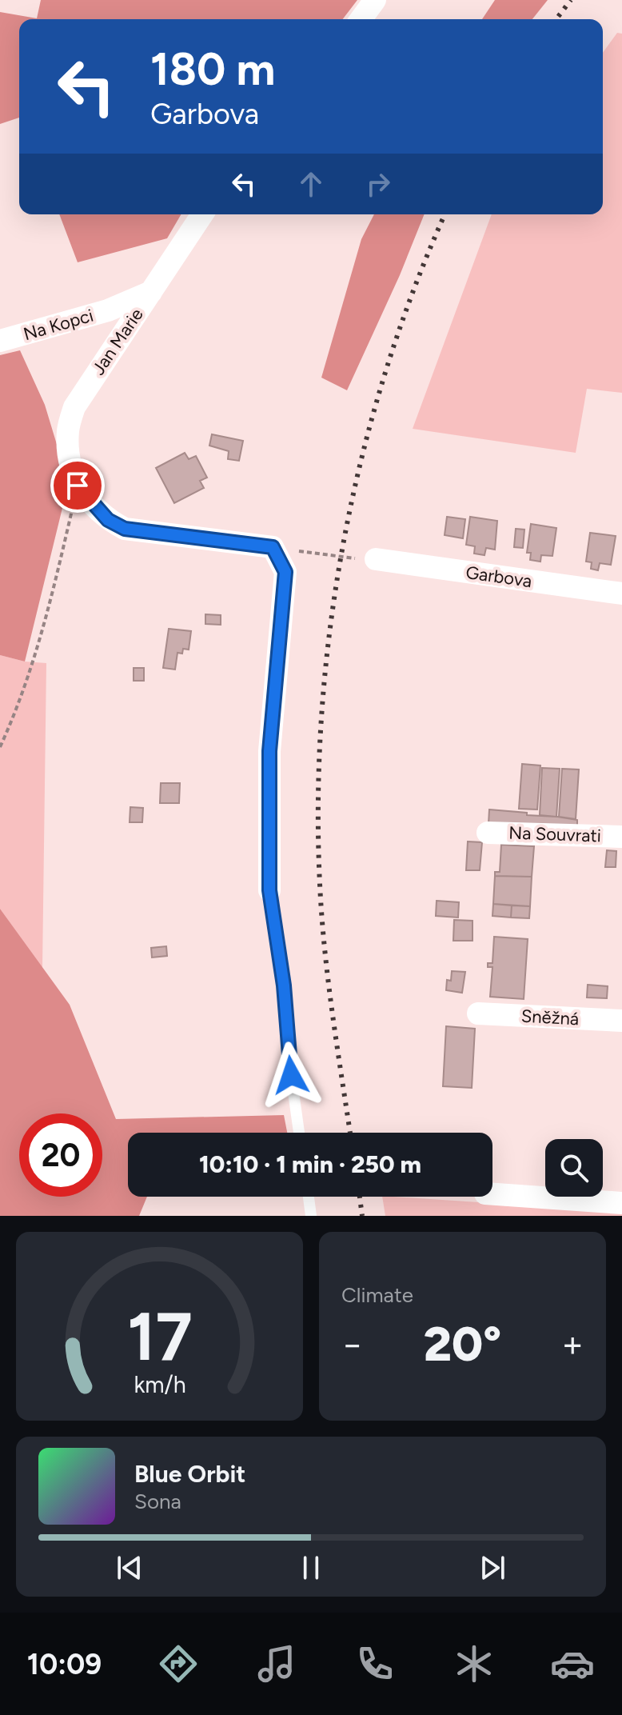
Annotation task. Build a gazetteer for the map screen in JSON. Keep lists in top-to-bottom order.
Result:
{
  "streets": {
    "street": [
      "Na Kopci",
      "Jan Marie",
      "Garbova",
      "Na Souvrati",
      "Sněžná"
    ]
  },
  "crossings": [
    ["Na Kopci", "Jan Marie"]
  ],
  "page": {
    "turn": ["180 m", "Garbova"],
    "limit": "20",
    "trip": "10:10 · 1 min · 250 m",
    "tile": "Climate",
    "heat": ["−", "20°", "+"],
    "song": ["Blue Orbit", "Sona"],
    "tabs": "10:09",
    "gauge": ["17", "km/h"]
  }
}
